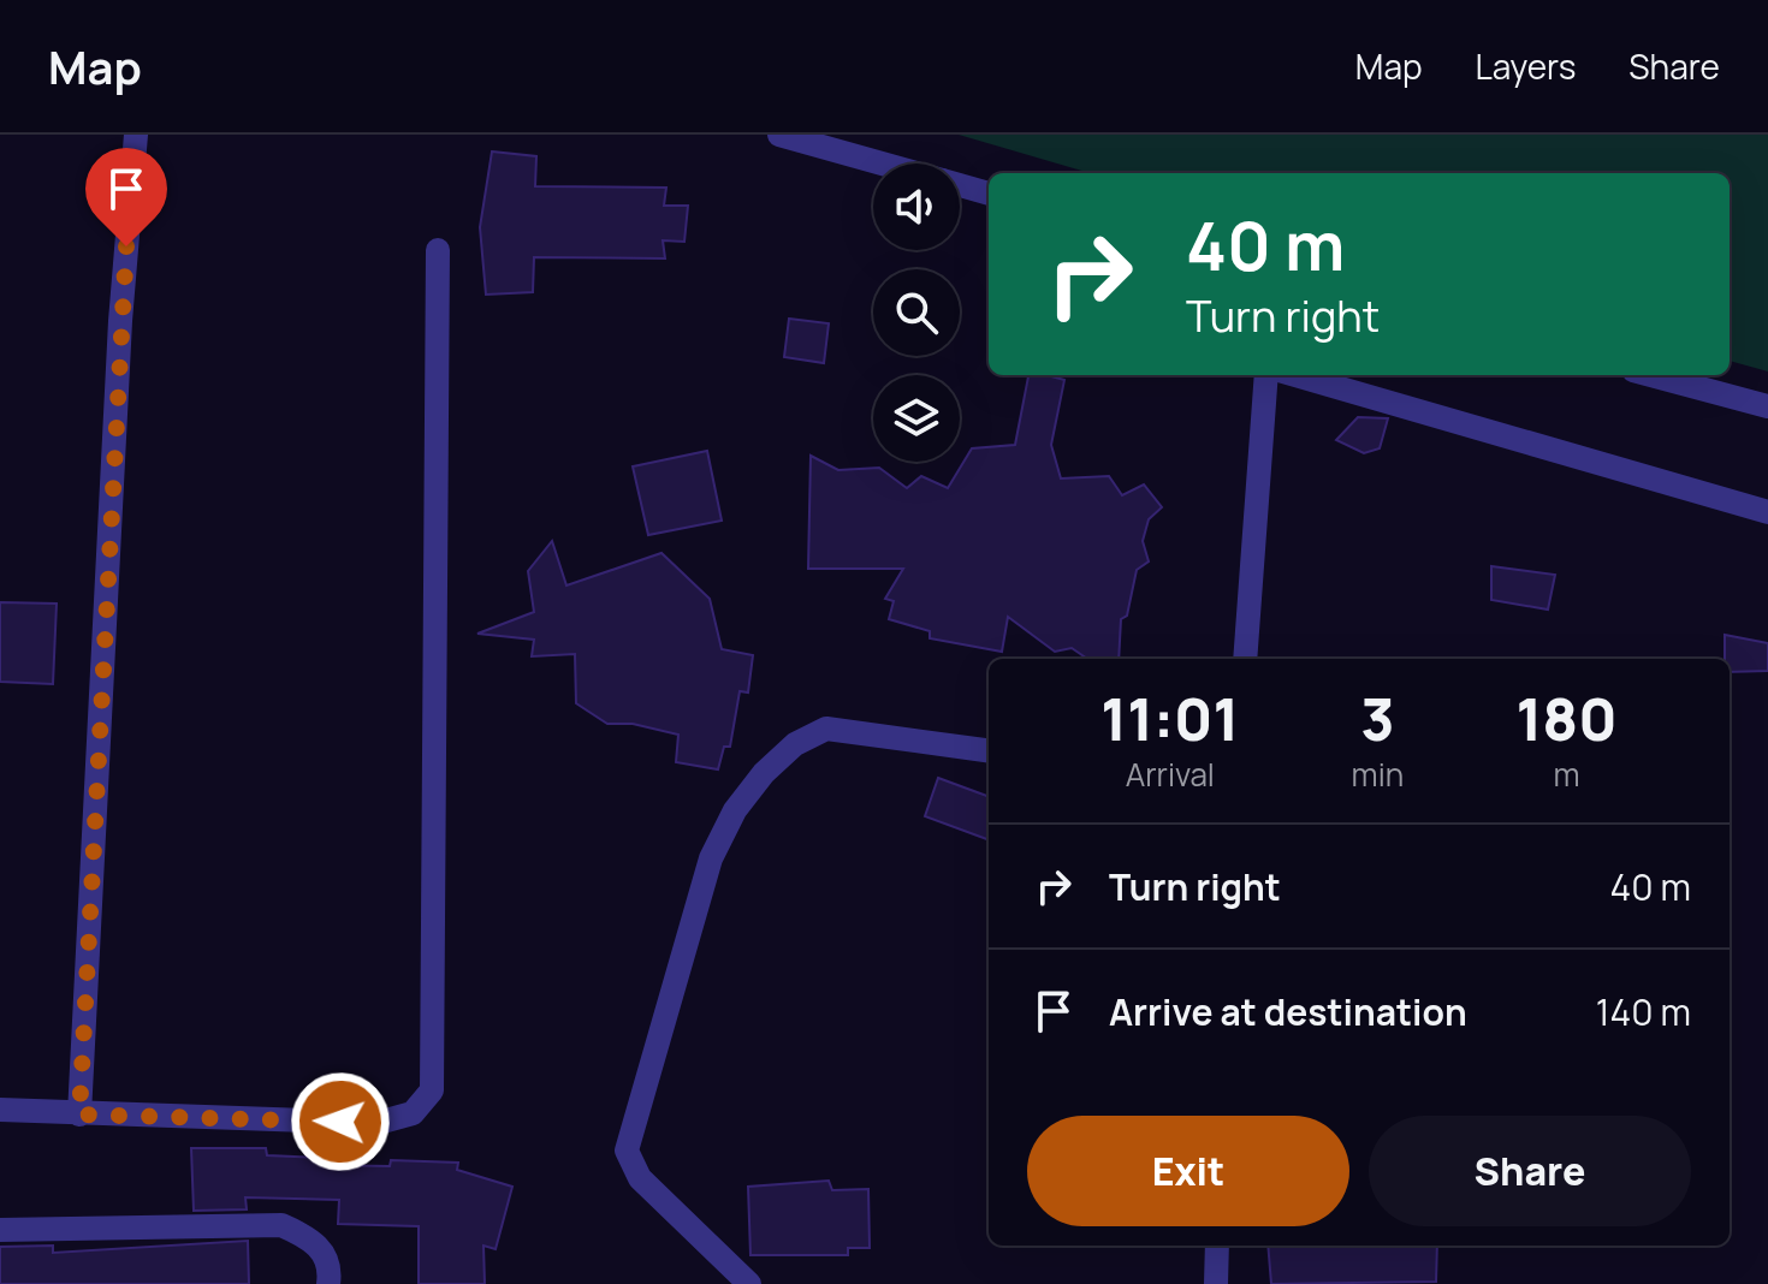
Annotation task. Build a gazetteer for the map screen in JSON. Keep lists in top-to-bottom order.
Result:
{
  "page": {
    "header": "Map",
    "nav": ["Map", "Layers", "Share"],
    "turn": ["40 m", "Turn right"],
    "eta": [
      "11:01",
      "Arrival",
      "3",
      "min",
      "180",
      "m"
    ],
    "list": [
      {
        "name": "Turn right",
        "value": "40 m"
      },
      {
        "name": "Arrive at destination",
        "value": "140 m"
      }
    ],
    "buttons": ["Exit", "Share"]
  }
}
